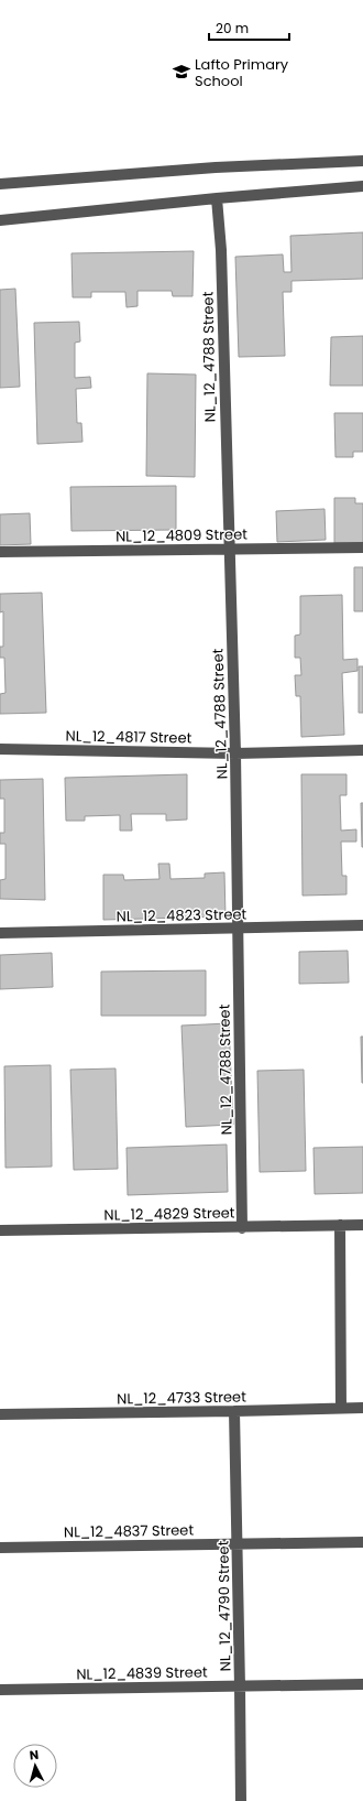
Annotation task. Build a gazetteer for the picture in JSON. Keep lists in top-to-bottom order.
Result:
{
  "streets": {
    "street": [
      "NL_12_4788 Street",
      "NL_12_4809 Street",
      "NL_12_4817 Street",
      "NL_12_4823 Street",
      "NL_12_4829 Street",
      "NL_12_4733 Street",
      "NL_12_4837 Street",
      "NL_12_4790 Street",
      "NL_12_4839 Street"
    ]
  },
  "crossings": [
    ["NL_12_4788 Street", "NL_12_4809 Street"],
    ["NL_12_4788 Street", "NL_12_4817 Street"],
    ["NL_12_4788 Street", "NL_12_4823 Street"],
    ["NL_12_4788 Street", "NL_12_4829 Street"],
    ["NL_12_4733 Street", "NL_12_4790 Street"],
    ["NL_12_4837 Street", "NL_12_4790 Street"],
    ["NL_12_4790 Street", "NL_12_4839 Street"]
  ],
  "places": {
    "school or university": ["Lafto Primary School"]
  },
  "scale_bar": "20 m",
  "north": "top"
}
